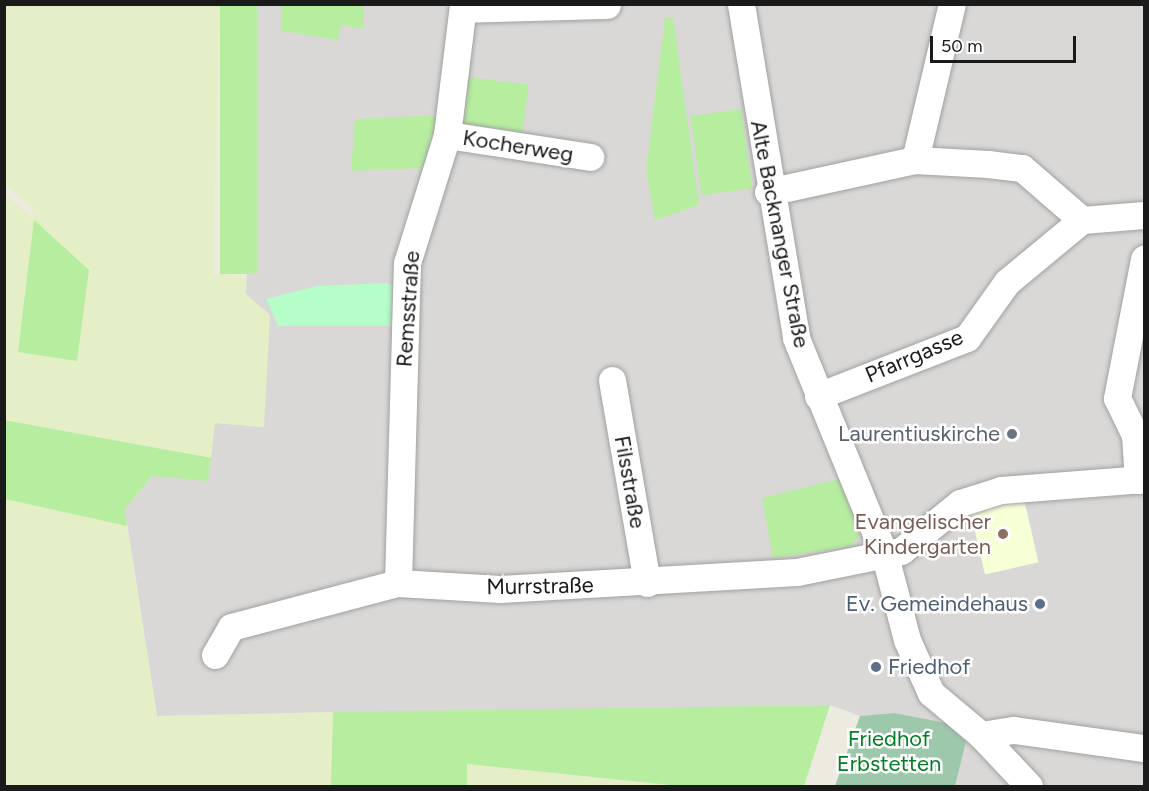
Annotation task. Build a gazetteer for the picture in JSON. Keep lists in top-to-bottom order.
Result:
{
  "streets": {
    "street": [
      "Kocherweg",
      "Alte Backnanger Straße",
      "Remsstraße",
      "Pfarrgasse",
      "Filsstraße",
      "Murrstraße"
    ]
  },
  "crossings": [
    ["Kocherweg", "Remsstraße"],
    ["Alte Backnanger Straße", "Pfarrgasse"],
    ["Alte Backnanger Straße", "Murrstraße"],
    ["Remsstraße", "Murrstraße"],
    ["Filsstraße", "Murrstraße"]
  ],
  "parks": ["Friedhof Erbstetten"],
  "places": [
    "Laurentiuskirche",
    "Evangelischer Kindergarten",
    "Ev. Gemeindehaus",
    "Friedhof"
  ],
  "scale_bar": "50 m"
}
